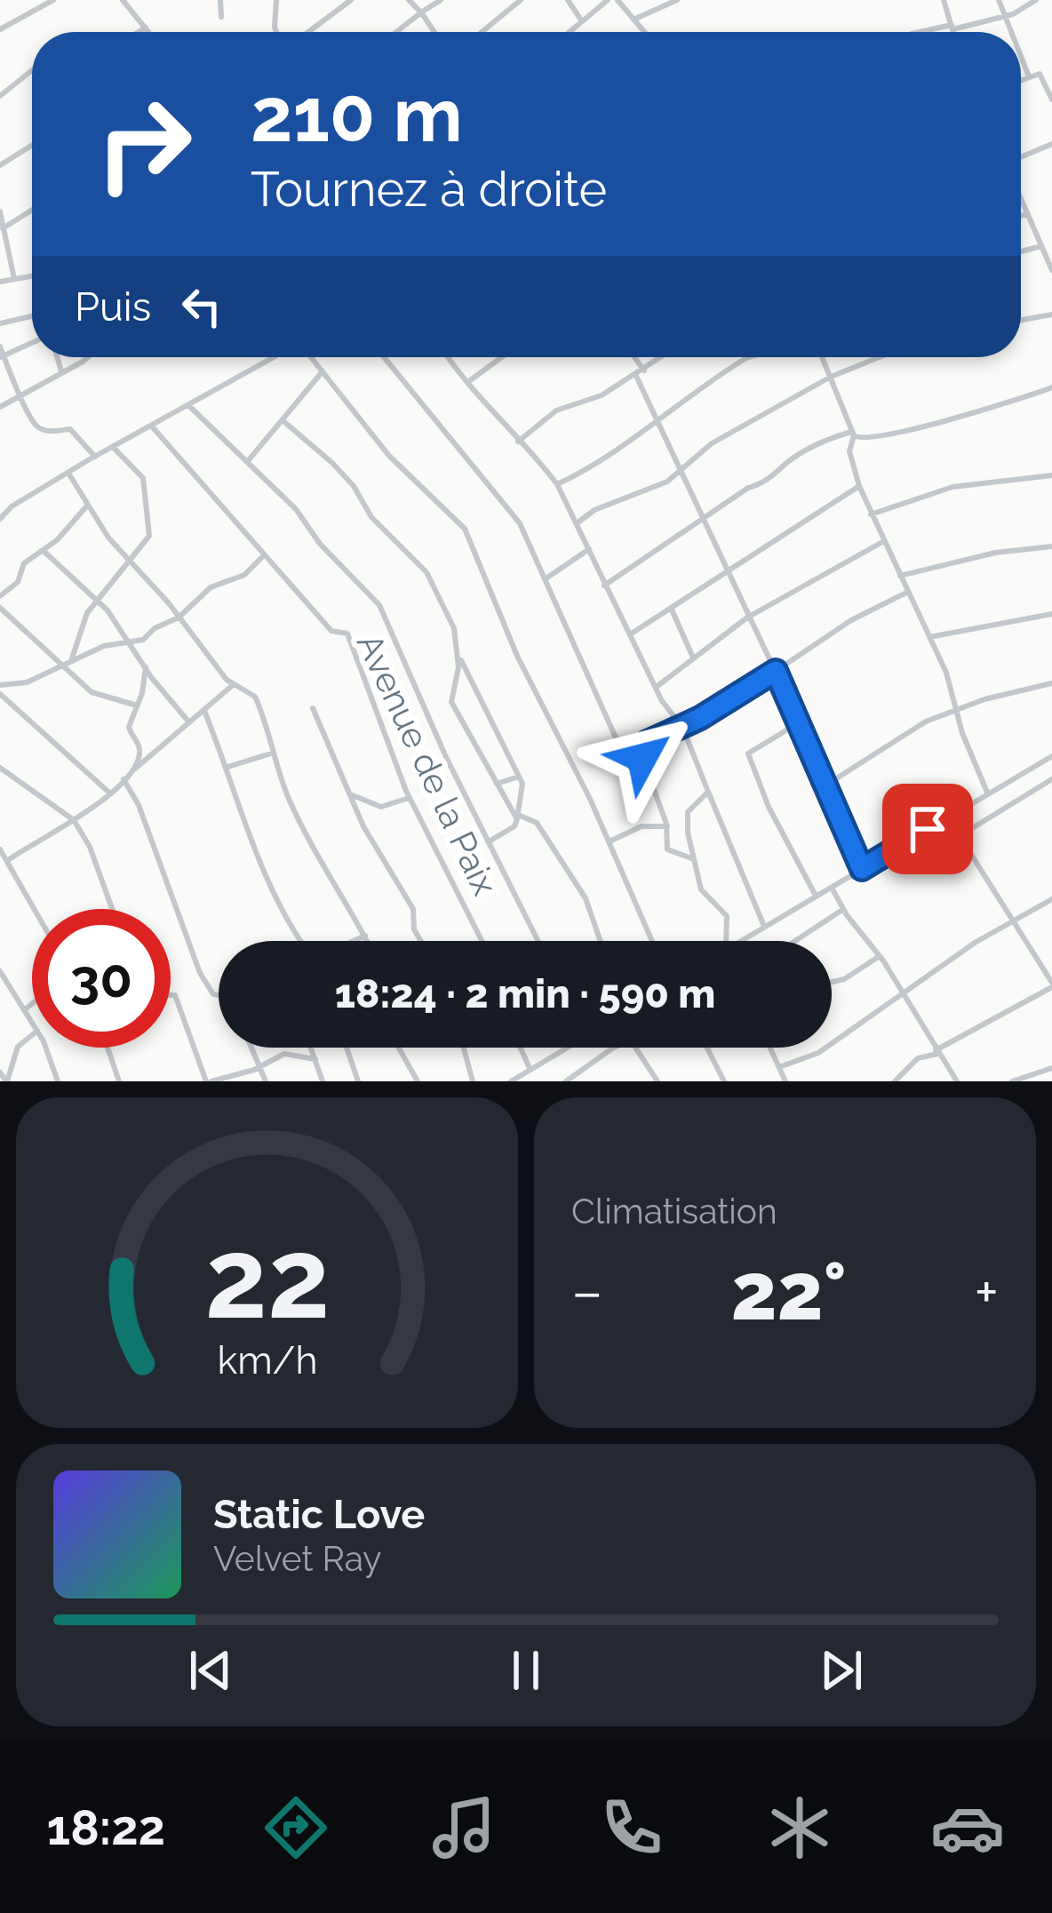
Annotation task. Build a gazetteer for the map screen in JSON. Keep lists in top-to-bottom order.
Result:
{
  "streets": {
    "street": ["Avenue de la Paix"]
  },
  "page": {
    "turn": ["210 m", "Tournez à droite"],
    "then": "Puis",
    "limit": "30",
    "trip": "18:24 · 2 min · 590 m",
    "tile": "Climatisation",
    "heat": ["−", "22°", "+"],
    "song": ["Static Love", "Velvet Ray"],
    "tabs": "18:22",
    "gauge": ["22", "km/h"]
  }
}
